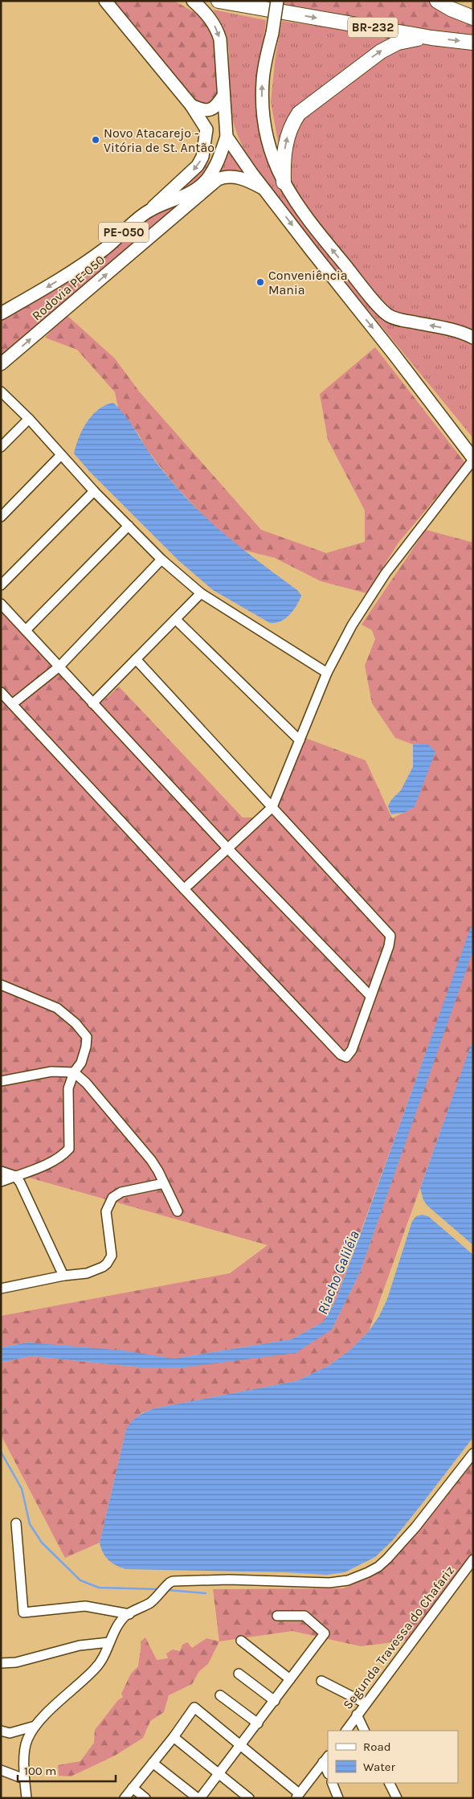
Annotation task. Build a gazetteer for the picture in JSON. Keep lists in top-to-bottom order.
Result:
{
  "streets": {
    "highway": ["BR-232"],
    "main road": ["PE-050", "Rodovia PE-050"],
    "street": ["Segunda Travessa do Chafariz"]
  },
  "crossings": [
    ["PE-050", "Rodovia PE-050"]
  ],
  "water": ["Riacho Galiléia"],
  "places": ["Novo Atacarejo - Vitória de St. Antão", "Conveniência Mania"],
  "legend": ["Road", "Water"],
  "scale_bar": "100 m"
}
